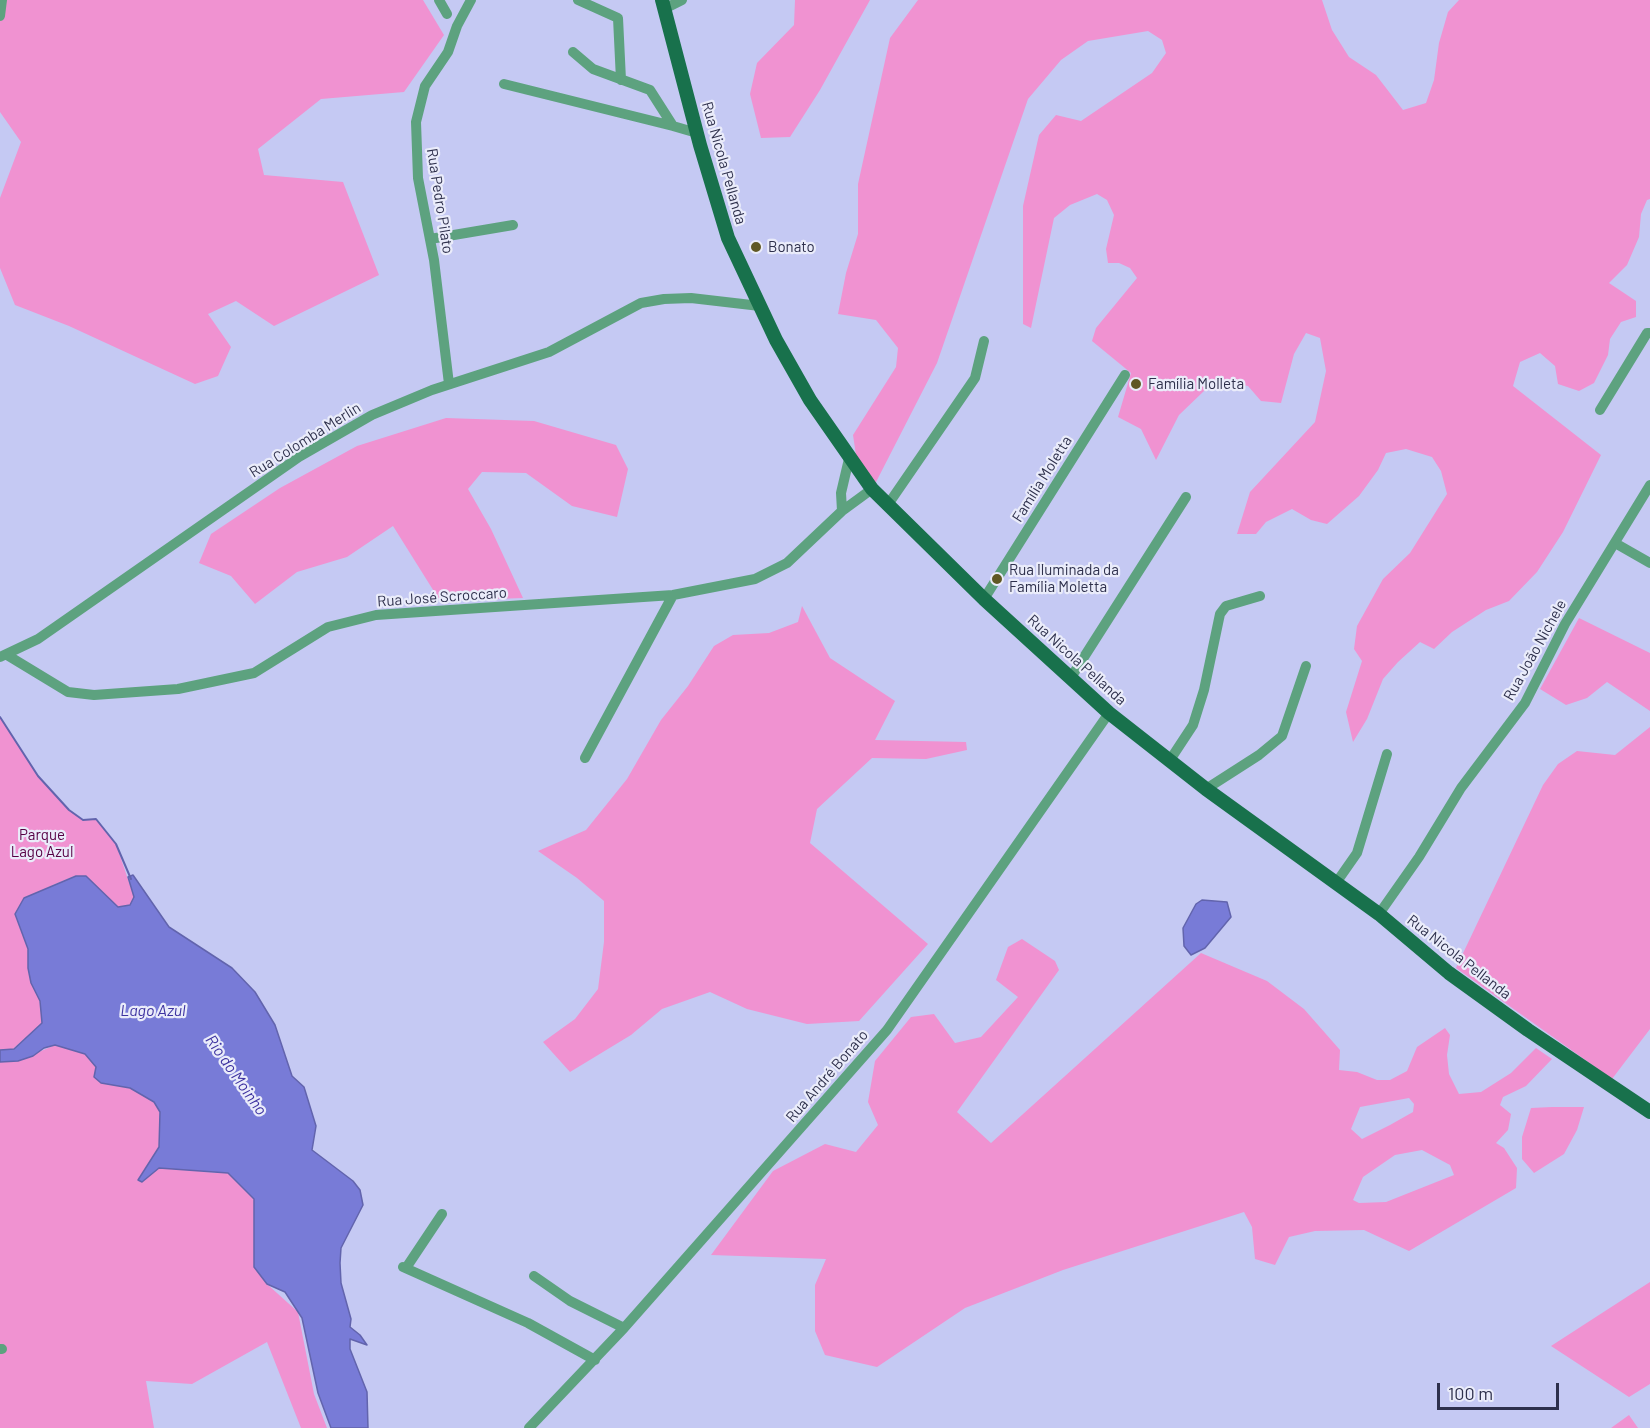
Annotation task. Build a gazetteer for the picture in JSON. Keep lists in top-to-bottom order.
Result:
{
  "streets": {
    "main road": ["Rua Nicola Pellanda"],
    "street": [
      "Rua Pedro Pilato",
      "Rua Colomba Merlin",
      "Família Moletta",
      "Rua José Scroccaro",
      "Rua João Nichele",
      "Rua André Bonato"
    ]
  },
  "crossings": [
    ["Rua Nicola Pellanda", "Rua Colomba Merlin"],
    ["Rua Nicola Pellanda", "Família Moletta"],
    ["Rua Nicola Pellanda", "Rua José Scroccaro"],
    ["Rua Nicola Pellanda", "Rua João Nichele"],
    ["Rua Nicola Pellanda", "Rua André Bonato"],
    ["Rua Pedro Pilato", "Rua Colomba Merlin"],
    ["Rua Colomba Merlin", "Rua José Scroccaro"]
  ],
  "water": ["Lago Azul", "Rio do Moinho"],
  "parks": ["Parque Lago Azul"],
  "places": ["Bonato", "Família Molleta", "Rua Iluminada da Família Moletta"],
  "scale_bar": "100 m"
}
